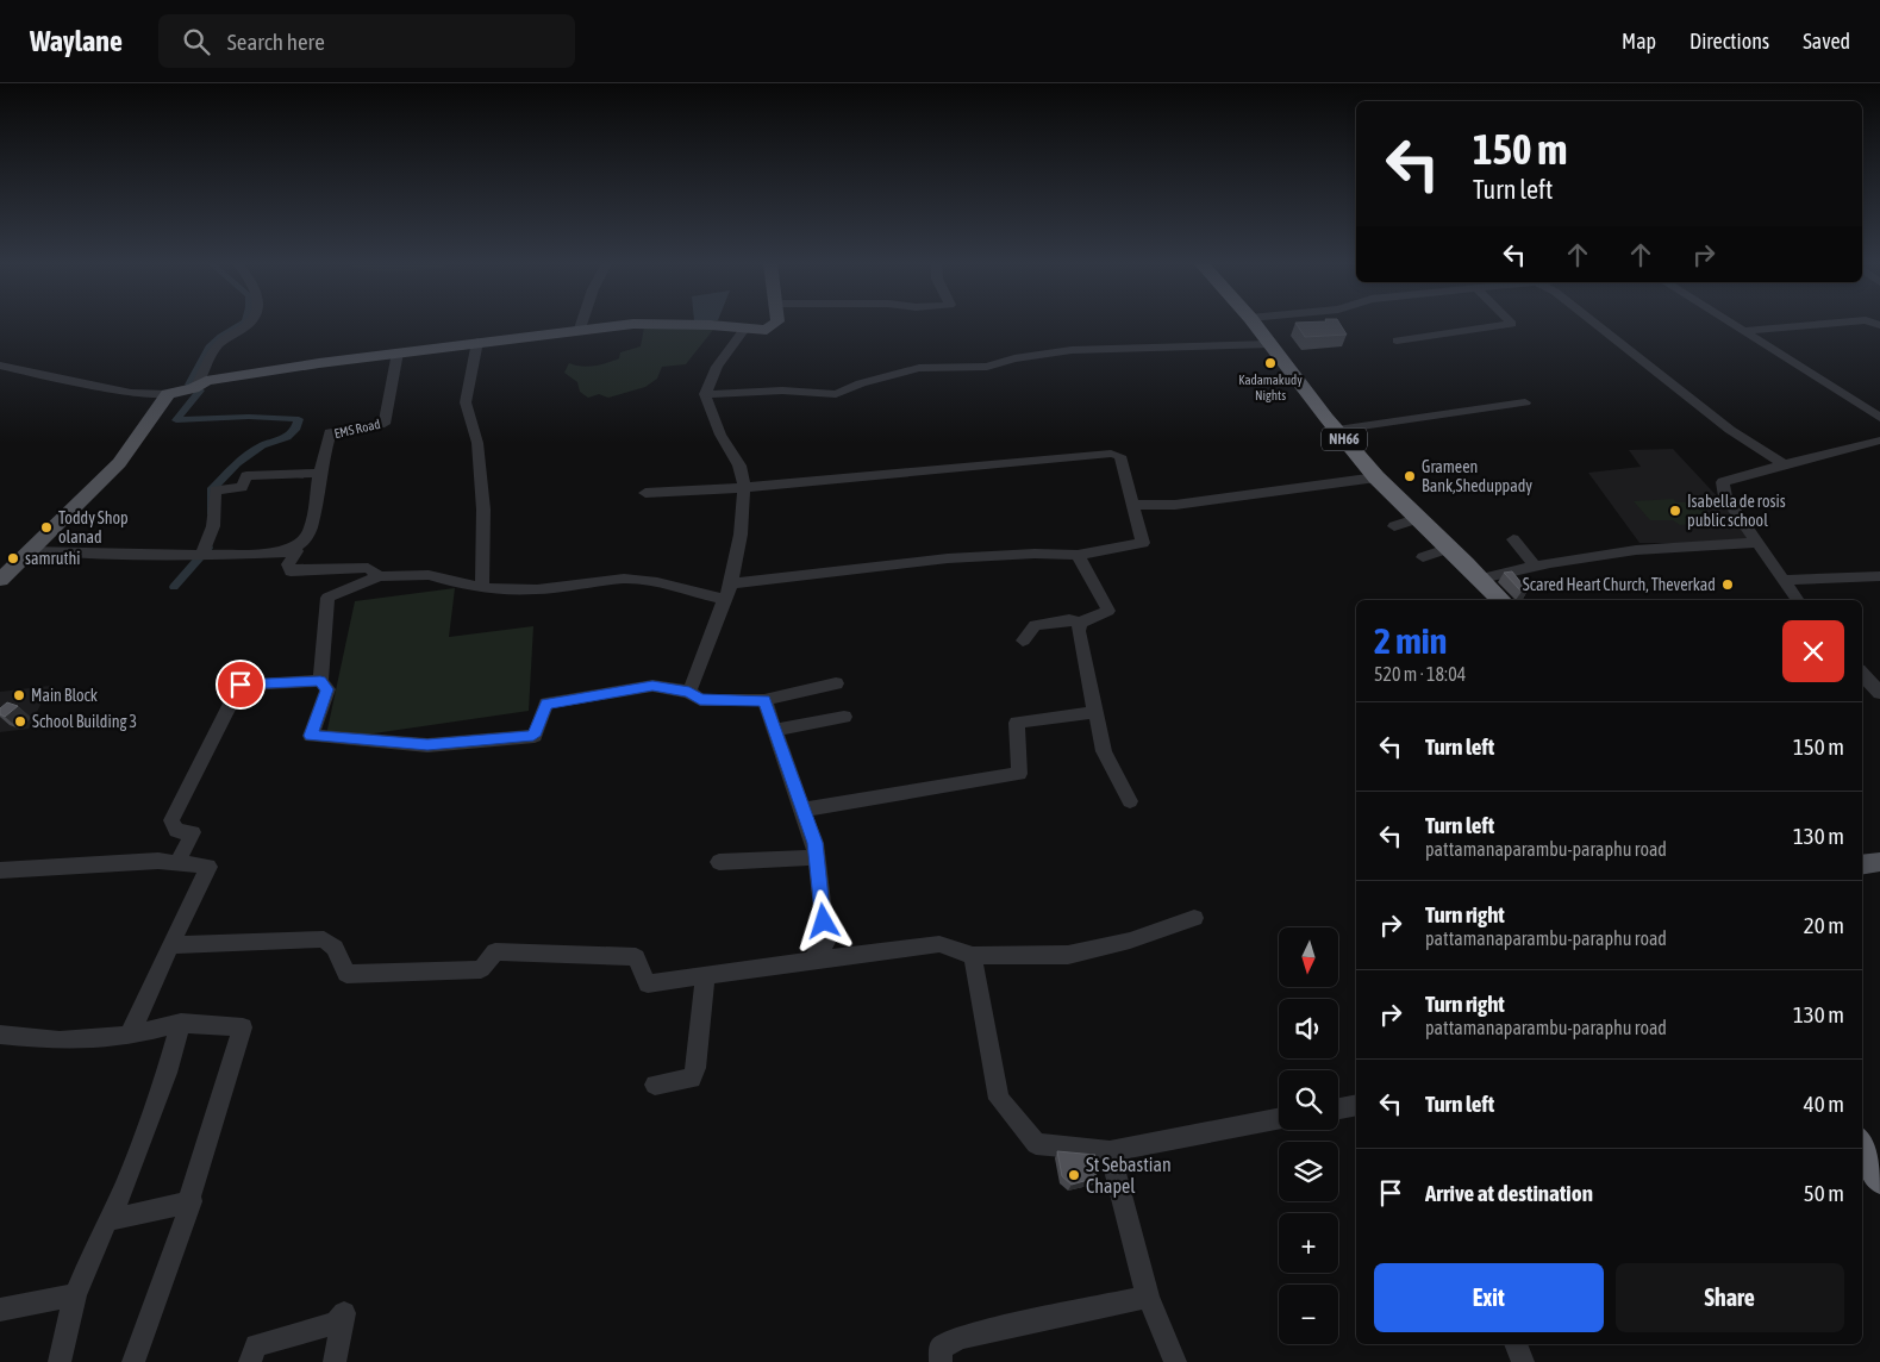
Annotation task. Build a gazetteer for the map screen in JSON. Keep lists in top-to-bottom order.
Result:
{
  "streets": {
    "highway": ["NH66"],
    "street": ["EMS Road"]
  },
  "places": [
    "Kadamakudy Nights",
    "Grameen Bank,Sheduppady",
    "Isabella de rosis public school",
    "Toddy Shop olanad",
    "samruthi",
    "Scared Heart Church, Theverkad",
    "Main Block",
    "School Building 3",
    "St Sebastian Chapel"
  ],
  "north": "bottom",
  "page": {
    "header": "Waylane",
    "search": "Search here",
    "nav": ["Map", "Directions", "Saved"],
    "turn": ["150 m", "Turn left"],
    "heading": ["2 min", "520 m · 18:04"],
    "list": [
      {
        "name": "Turn left",
        "value": "150 m"
      },
      {
        "name": "Turn left",
        "note": "pattamanaparambu-paraphu road",
        "value": "130 m"
      },
      {
        "name": "Turn right",
        "note": "pattamanaparambu-paraphu road",
        "value": "20 m"
      },
      {
        "name": "Turn right",
        "note": "pattamanaparambu-paraphu road",
        "value": "130 m"
      },
      {
        "name": "Turn left",
        "value": "40 m"
      },
      {
        "name": "Arrive at destination",
        "value": "50 m"
      }
    ],
    "map_buttons": ["+", "−"],
    "buttons": ["Exit", "Share"]
  }
}
